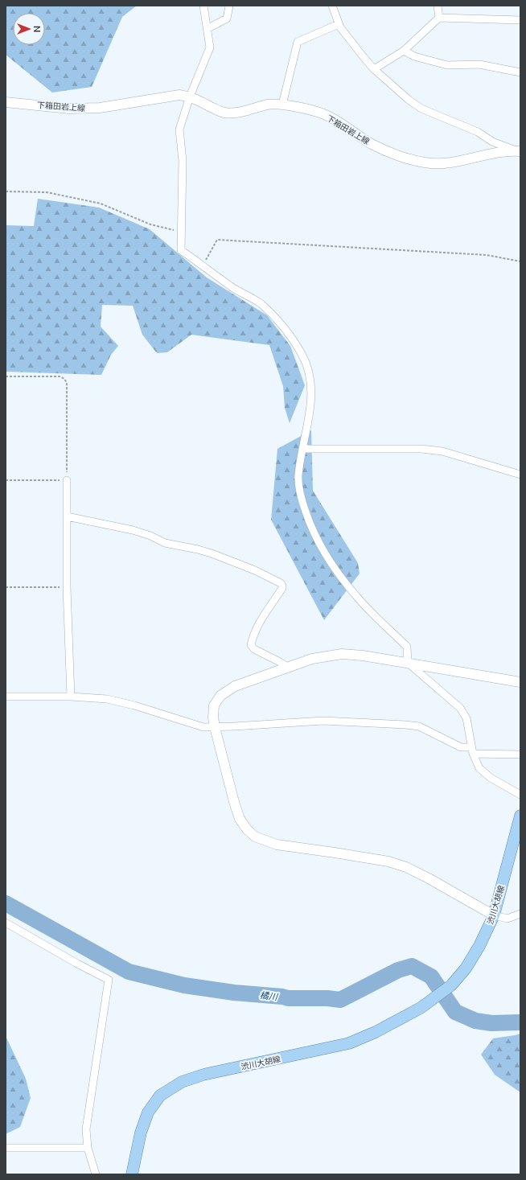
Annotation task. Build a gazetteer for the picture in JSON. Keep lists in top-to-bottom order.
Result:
{
  "streets": {
    "main road": ["渋川大胡線"],
    "street": ["下箱田岩上線"]
  },
  "water": ["橘川"],
  "north": "right"
}
